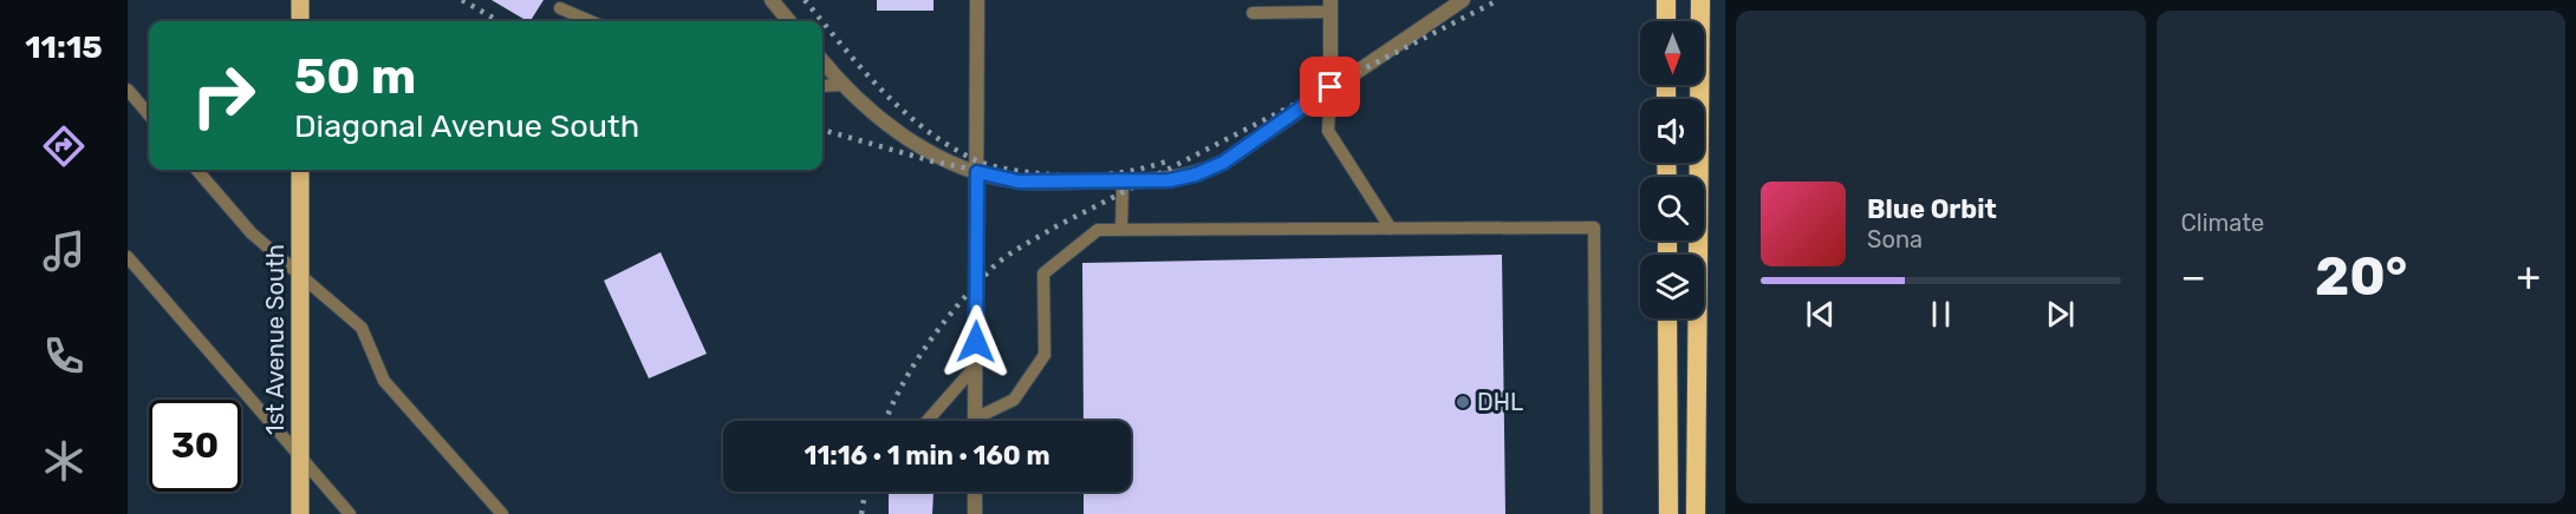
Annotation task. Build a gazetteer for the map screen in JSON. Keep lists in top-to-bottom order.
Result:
{
  "streets": {
    "main road": ["1st Avenue South"]
  },
  "places": ["DHL"],
  "north": "bottom",
  "page": {
    "tabs": "11:15",
    "tile": "Climate",
    "turn": ["50 m", "Diagonal Avenue South"],
    "song": ["Blue Orbit", "Sona"],
    "heat": ["−", "20°", "+"],
    "limit": "30",
    "trip": "11:16 · 1 min · 160 m"
  }
}
